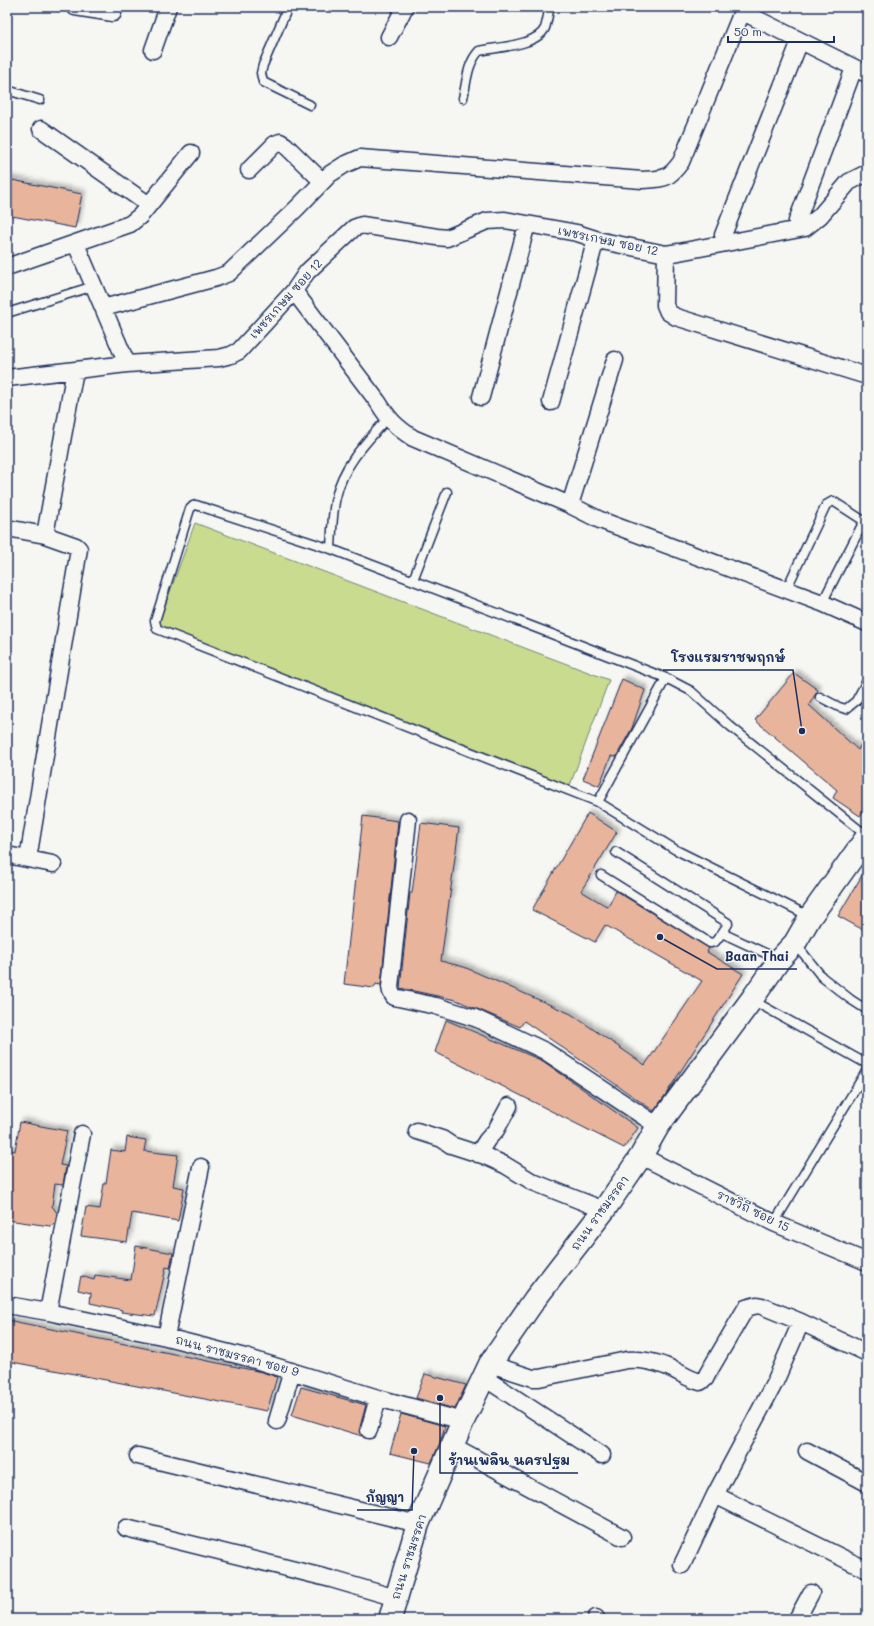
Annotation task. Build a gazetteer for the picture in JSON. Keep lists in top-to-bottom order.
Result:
{
  "streets": {
    "street": [
      "เพชรเกษม ซอย 12",
      "ราชวิถี ซอย 15",
      "ถนน ราชมรรคา",
      "ถนน ราชมรรคา ซอย 9"
    ]
  },
  "crossings": [
    ["ราชวิถี ซอย 15", "ถนน ราชมรรคา"],
    ["ถนน ราชมรรคา", "ถนน ราชมรรคา ซอย 9"]
  ],
  "places": [
    "โรงแรมราชพฤกษ์",
    "Baan Thai",
    "ร้านเพลิน นครปฐม",
    "กัญญา"
  ],
  "scale_bar": "50 m"
}
